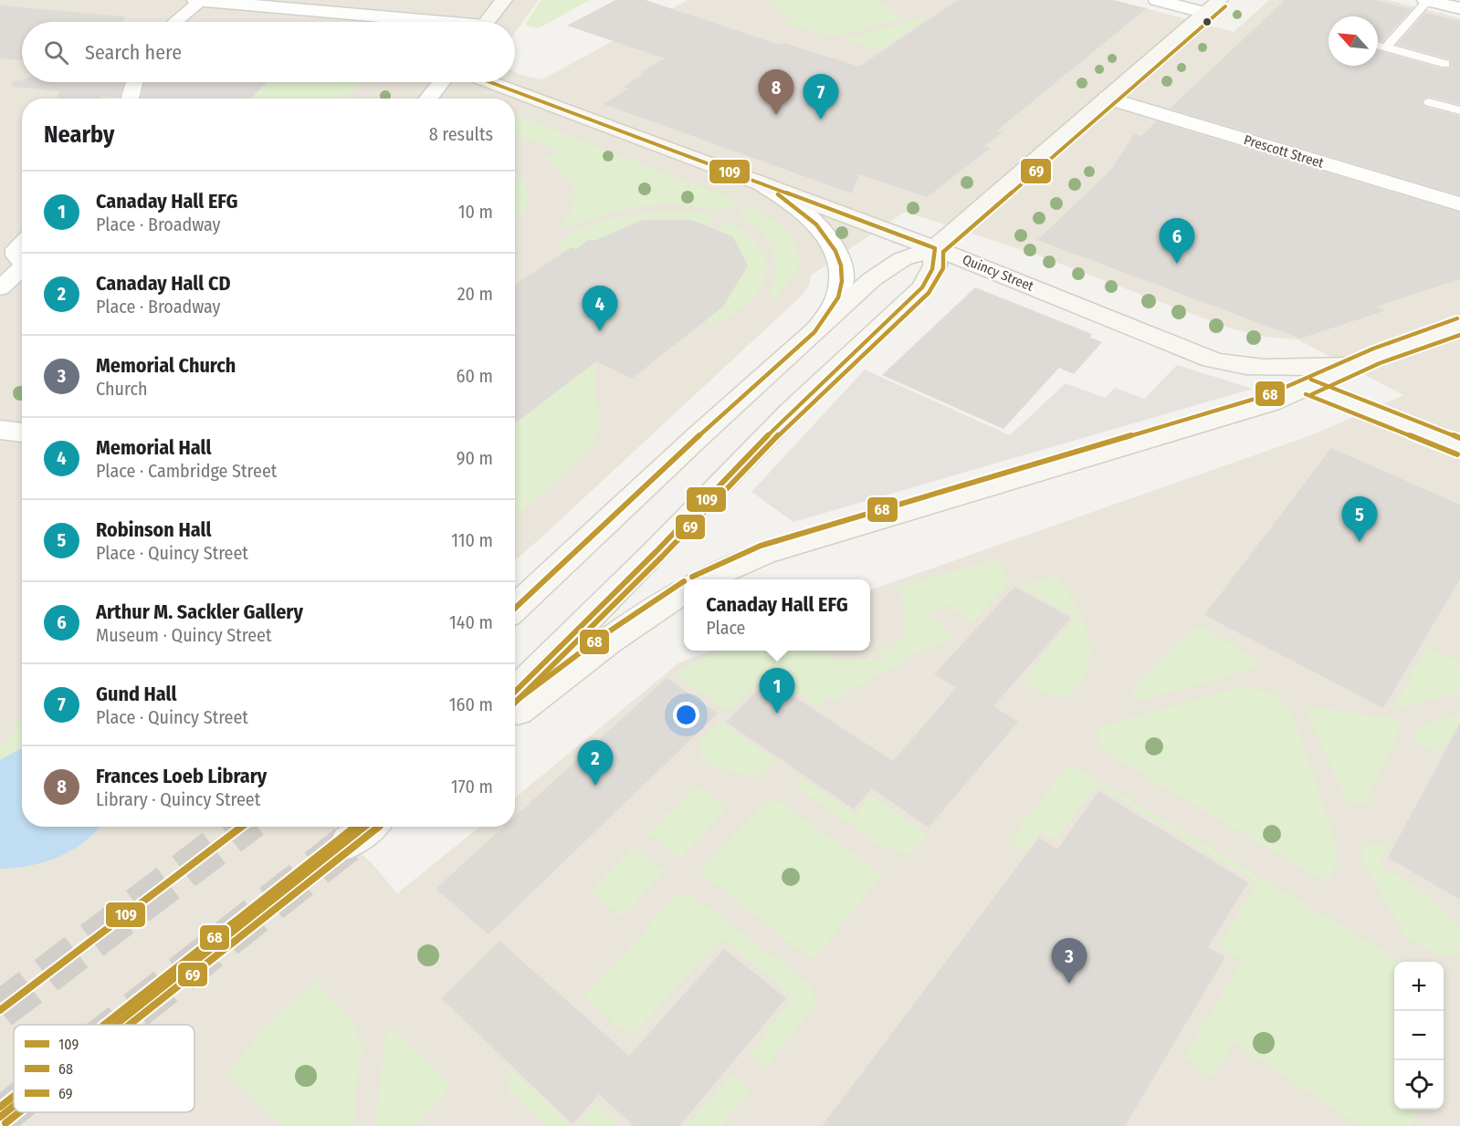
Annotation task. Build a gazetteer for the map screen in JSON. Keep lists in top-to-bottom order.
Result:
{
  "streets": {
    "main road": ["Quincy Street"],
    "street": ["Prescott Street"]
  },
  "lines": ["transit line 69", "transit line 109", "transit line 68"],
  "legend": ["109", "68", "69"],
  "north": "top left",
  "page": {
    "search": "Search here",
    "pins": [
      "8",
      "7",
      "6",
      "4",
      "5",
      "1",
      "2",
      "3"
    ],
    "heading": ["Nearby", "8 results"],
    "list": [
      {
        "mark": "1",
        "name": "Canaday Hall EFG",
        "note": "Place · Broadway",
        "value": "10 m"
      },
      {
        "mark": "2",
        "name": "Canaday Hall CD",
        "note": "Place · Broadway",
        "value": "20 m"
      },
      {
        "mark": "3",
        "name": "Memorial Church",
        "note": "Church",
        "value": "60 m"
      },
      {
        "mark": "4",
        "name": "Memorial Hall",
        "note": "Place · Cambridge Street",
        "value": "90 m"
      },
      {
        "mark": "5",
        "name": "Robinson Hall",
        "note": "Place · Quincy Street",
        "value": "110 m"
      },
      {
        "mark": "6",
        "name": "Arthur M. Sackler Gallery",
        "note": "Museum · Quincy Street",
        "value": "140 m"
      },
      {
        "mark": "7",
        "name": "Gund Hall",
        "note": "Place · Quincy Street",
        "value": "160 m"
      },
      {
        "mark": "8",
        "name": "Frances Loeb Library",
        "note": "Library · Quincy Street",
        "value": "170 m"
      }
    ],
    "popup": ["Canaday Hall EFG", "Place"],
    "map_buttons": ["+", "−"]
  }
}
